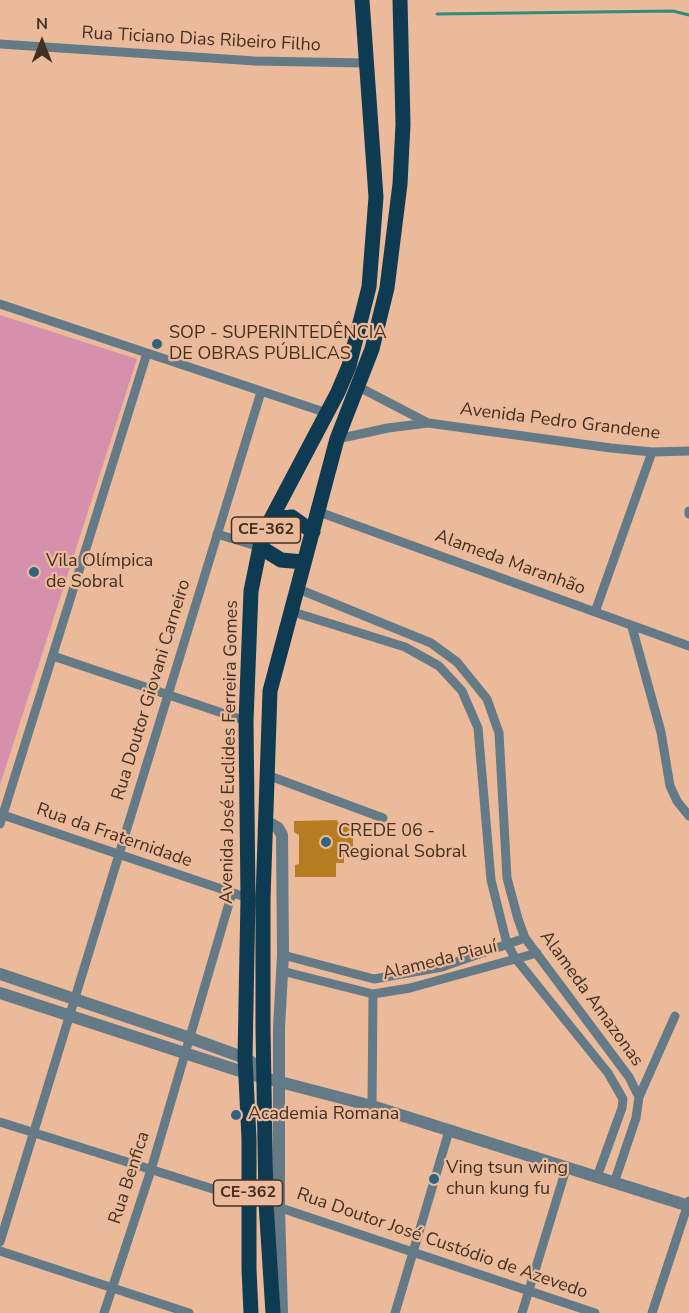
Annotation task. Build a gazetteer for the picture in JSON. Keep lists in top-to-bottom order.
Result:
{
  "streets": {
    "main road": ["CE-362", "Avenida José Euclides Ferreira Gomes"],
    "street": [
      "Rua Ticiano Dias Ribeiro Filho",
      "Avenida Pedro Grandene",
      "Alameda Maranhão",
      "Rua Doutor Giovani Carneiro",
      "Rua da Fraternidade",
      "Alameda Piauí",
      "Alameda Amazonas",
      "Rua Benfica",
      "Rua Doutor José Custódio de Azevedo"
    ]
  },
  "crossings": [
    ["Rua Ticiano Dias Ribeiro Filho", "Avenida José Euclides Ferreira Gomes"],
    ["Avenida Pedro Grandene", "Avenida José Euclides Ferreira Gomes"],
    ["Alameda Maranhão", "Avenida José Euclides Ferreira Gomes"],
    ["Rua Doutor Giovani Carneiro", "Rua da Fraternidade"],
    ["Avenida José Euclides Ferreira Gomes", "Rua da Fraternidade"],
    ["Avenida José Euclides Ferreira Gomes", "Alameda Amazonas"],
    ["Avenida José Euclides Ferreira Gomes", "Rua Doutor José Custódio de Azevedo"],
    ["Rua da Fraternidade", "Rua Benfica"],
    ["Alameda Piauí", "Alameda Amazonas"]
  ],
  "places": [
    "SOP - SUPERINTEDÊNCIA DE OBRAS PÚBLICAS",
    "Vila Olímpica de Sobral",
    "CREDE 06 - Regional Sobral",
    "Academia Romana",
    "Ving tsun wing chun kung fu"
  ],
  "north": "top"
}
